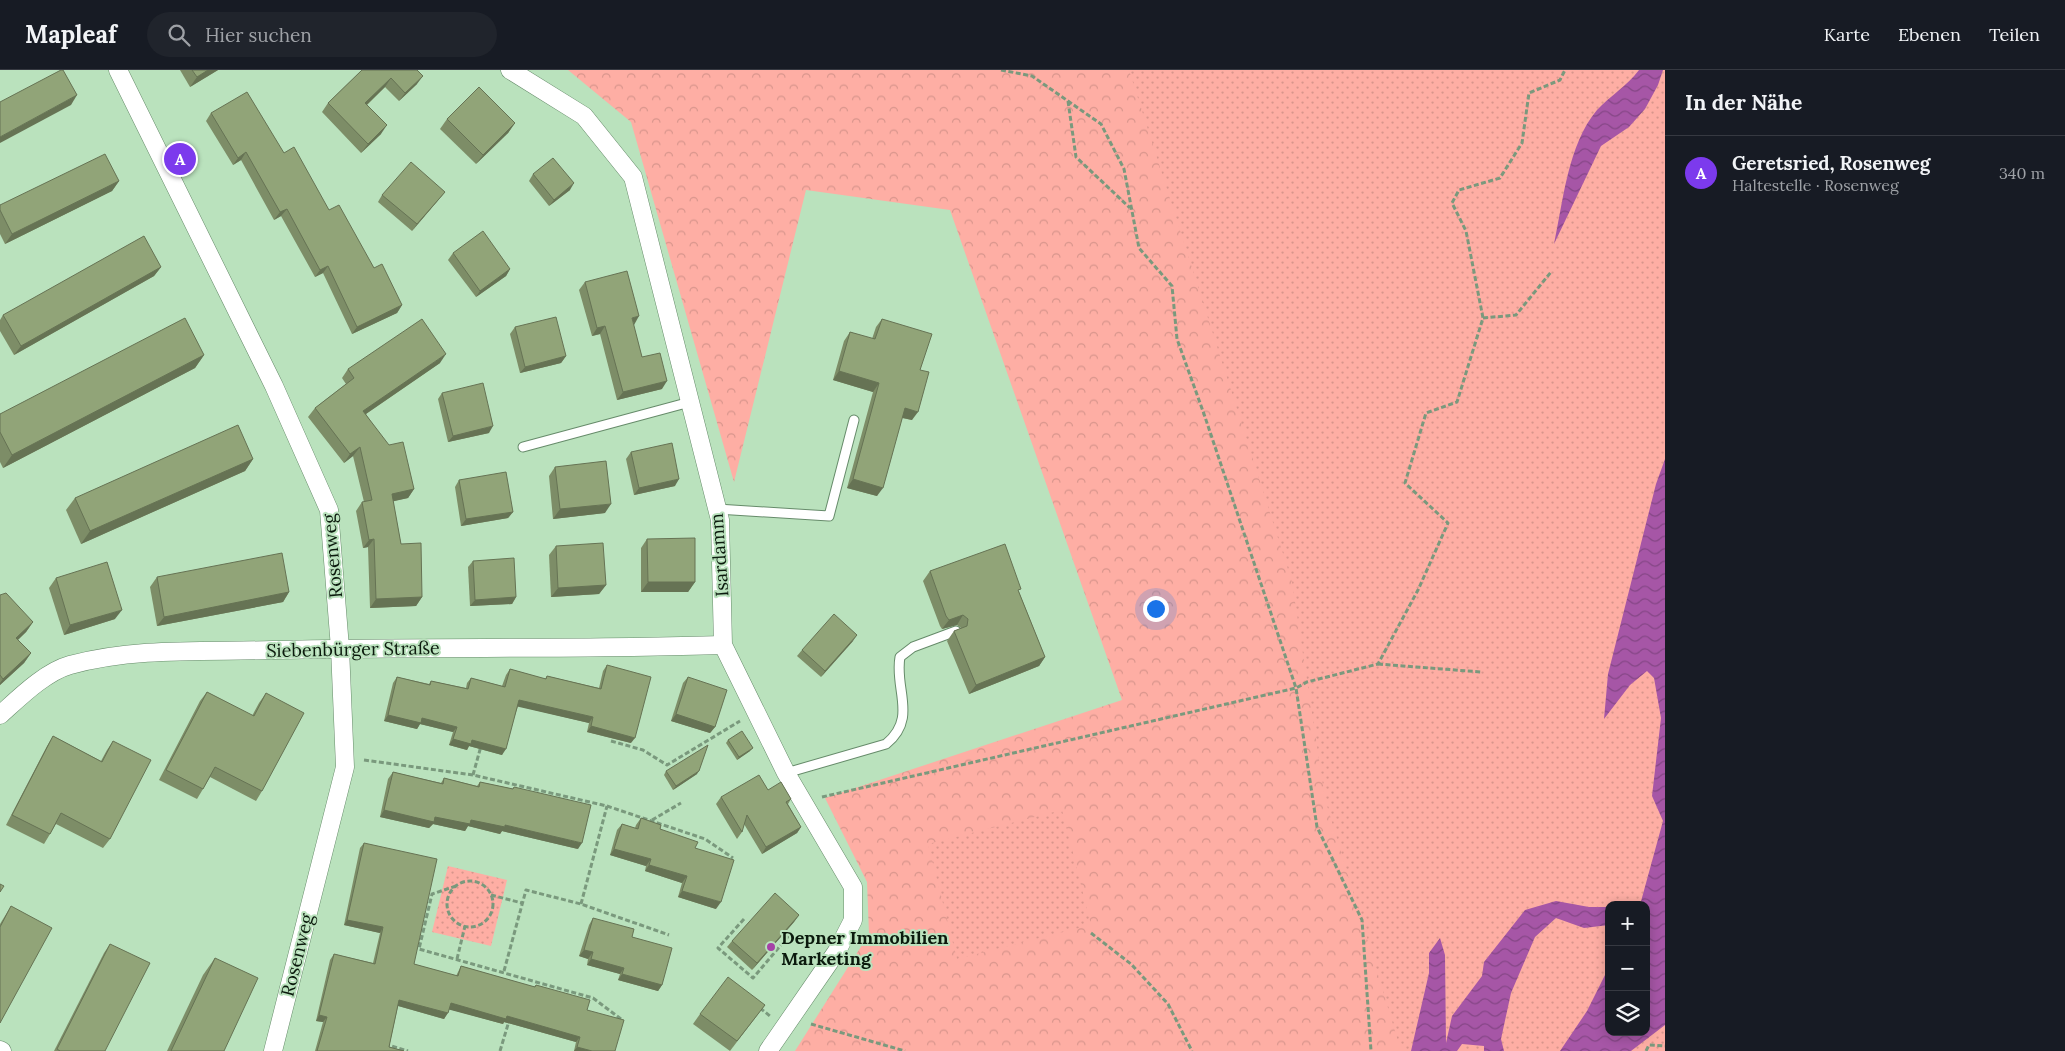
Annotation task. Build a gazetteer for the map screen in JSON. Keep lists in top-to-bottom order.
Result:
{
  "streets": {
    "street": ["Isardamm", "Rosenweg", "Siebenbürger Straße"]
  },
  "crossings": [
    ["Isardamm", "Siebenbürger Straße"],
    ["Rosenweg", "Siebenbürger Straße"]
  ],
  "places": ["Depner Immobilien Marketing"],
  "page": {
    "header": "Mapleaf",
    "search": "Hier suchen",
    "nav": ["Karte", "Ebenen", "Teilen"],
    "heading": "In der Nähe",
    "list": [
      {
        "mark": "A",
        "name": "Geretsried, Rosenweg",
        "note": "Haltestelle · Rosenweg",
        "value": "340 m"
      }
    ],
    "pins": "A",
    "map_buttons": ["+", "−"]
  }
}
